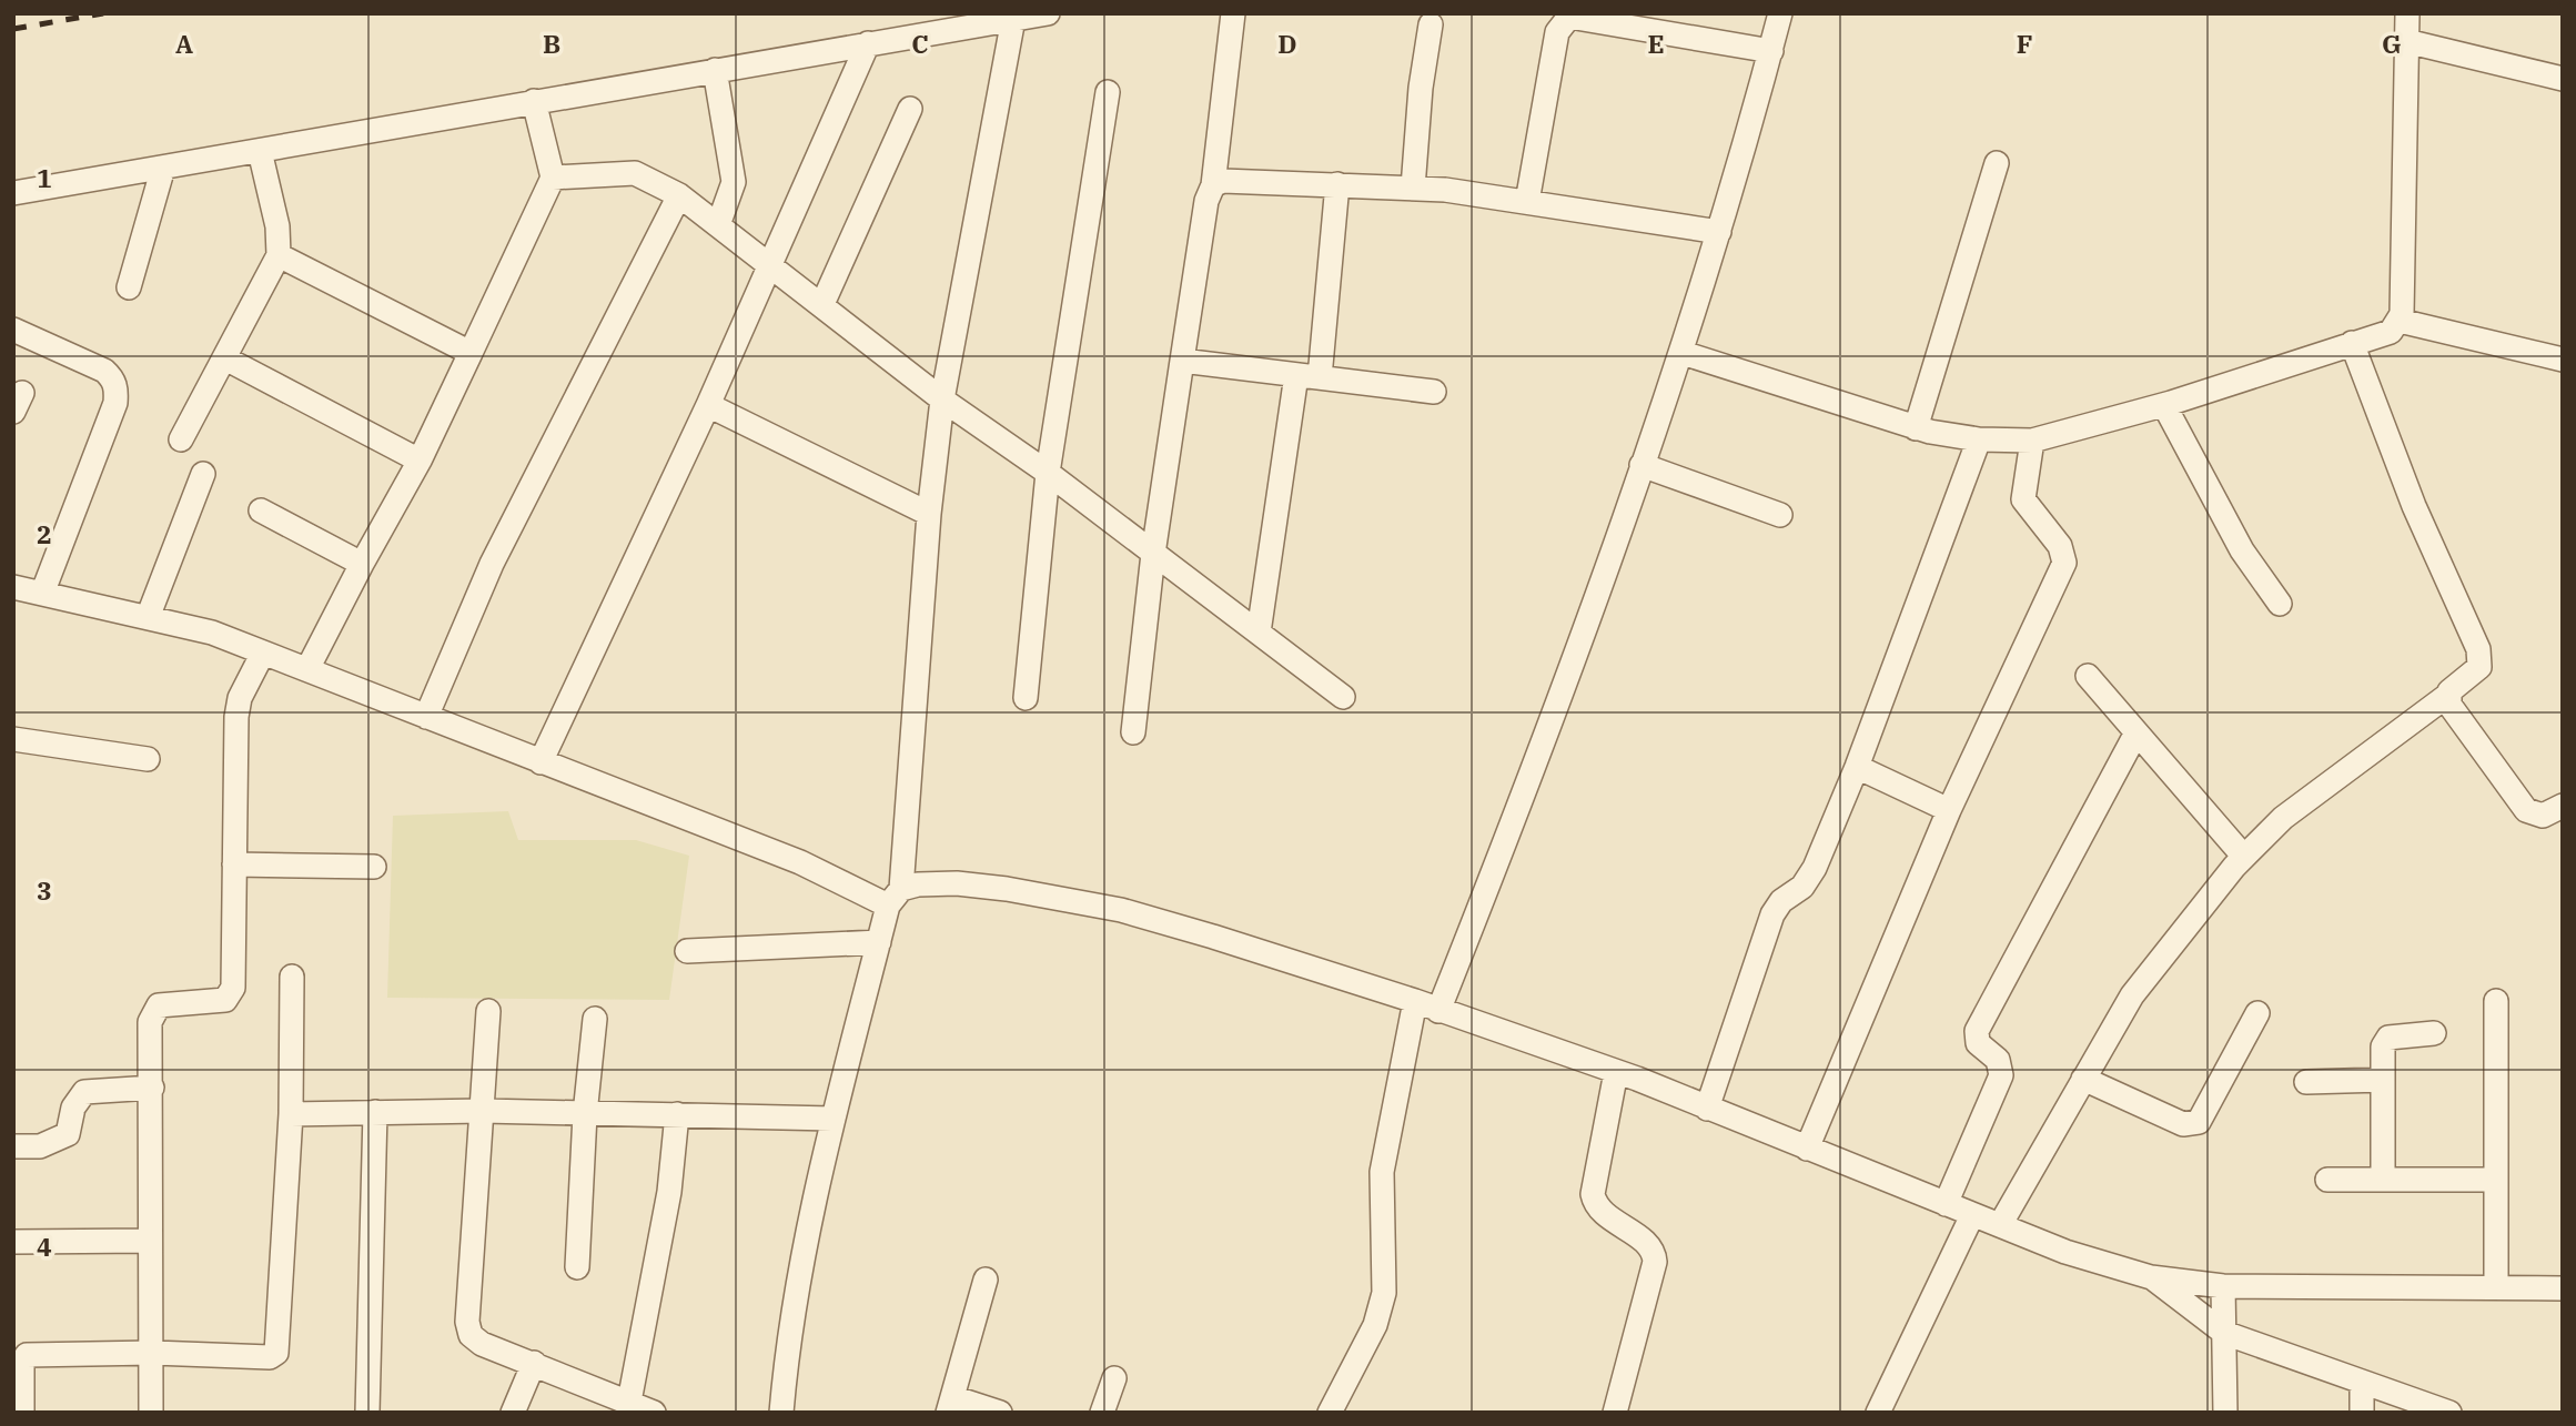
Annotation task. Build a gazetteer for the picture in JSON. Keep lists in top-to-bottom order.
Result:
{
  "grid": {
    "columns": [
      "A",
      "B",
      "C",
      "D",
      "E",
      "F",
      "G"
    ],
    "rows": [
      "1",
      "2",
      "3",
      "4"
    ]
  }
}
